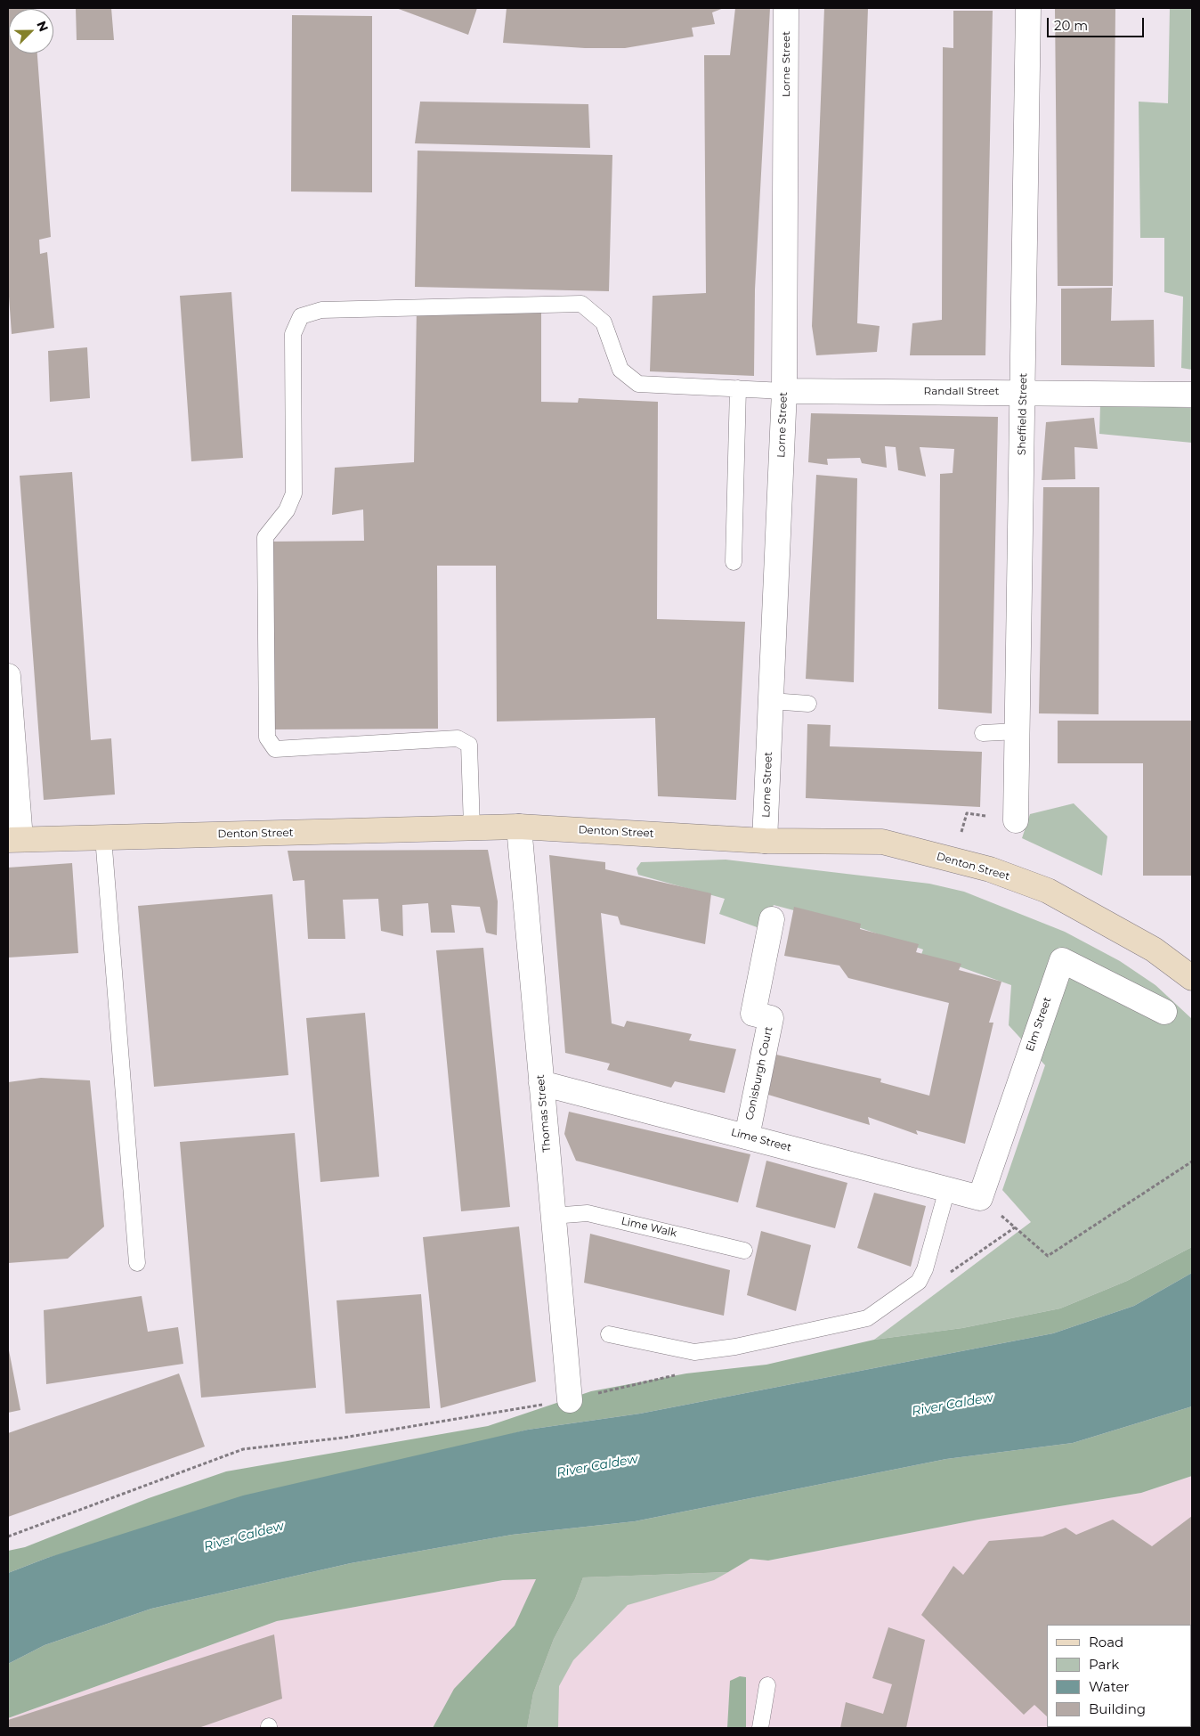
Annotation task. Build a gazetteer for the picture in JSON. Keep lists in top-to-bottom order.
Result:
{
  "streets": {
    "street": [
      "Lorne Street",
      "Randall Street",
      "Sheffield Street",
      "Denton Street",
      "Elm Street",
      "Conisburgh Court",
      "Thomas Street",
      "Lime Street"
    ],
    "lane": ["Lime Walk"]
  },
  "crossings": [
    ["Lorne Street", "Randall Street"],
    ["Lorne Street", "Denton Street"],
    ["Randall Street", "Sheffield Street"],
    ["Denton Street", "Thomas Street"],
    ["Elm Street", "Lime Street"],
    ["Conisburgh Court", "Lime Street"],
    ["Thomas Street", "Lime Street"],
    ["Thomas Street", "Lime Walk"]
  ],
  "water": ["River Caldew"],
  "legend": [
    "Road",
    "Park",
    "Water",
    "Building"
  ],
  "scale_bar": "20 m",
  "north": "top right"
}
